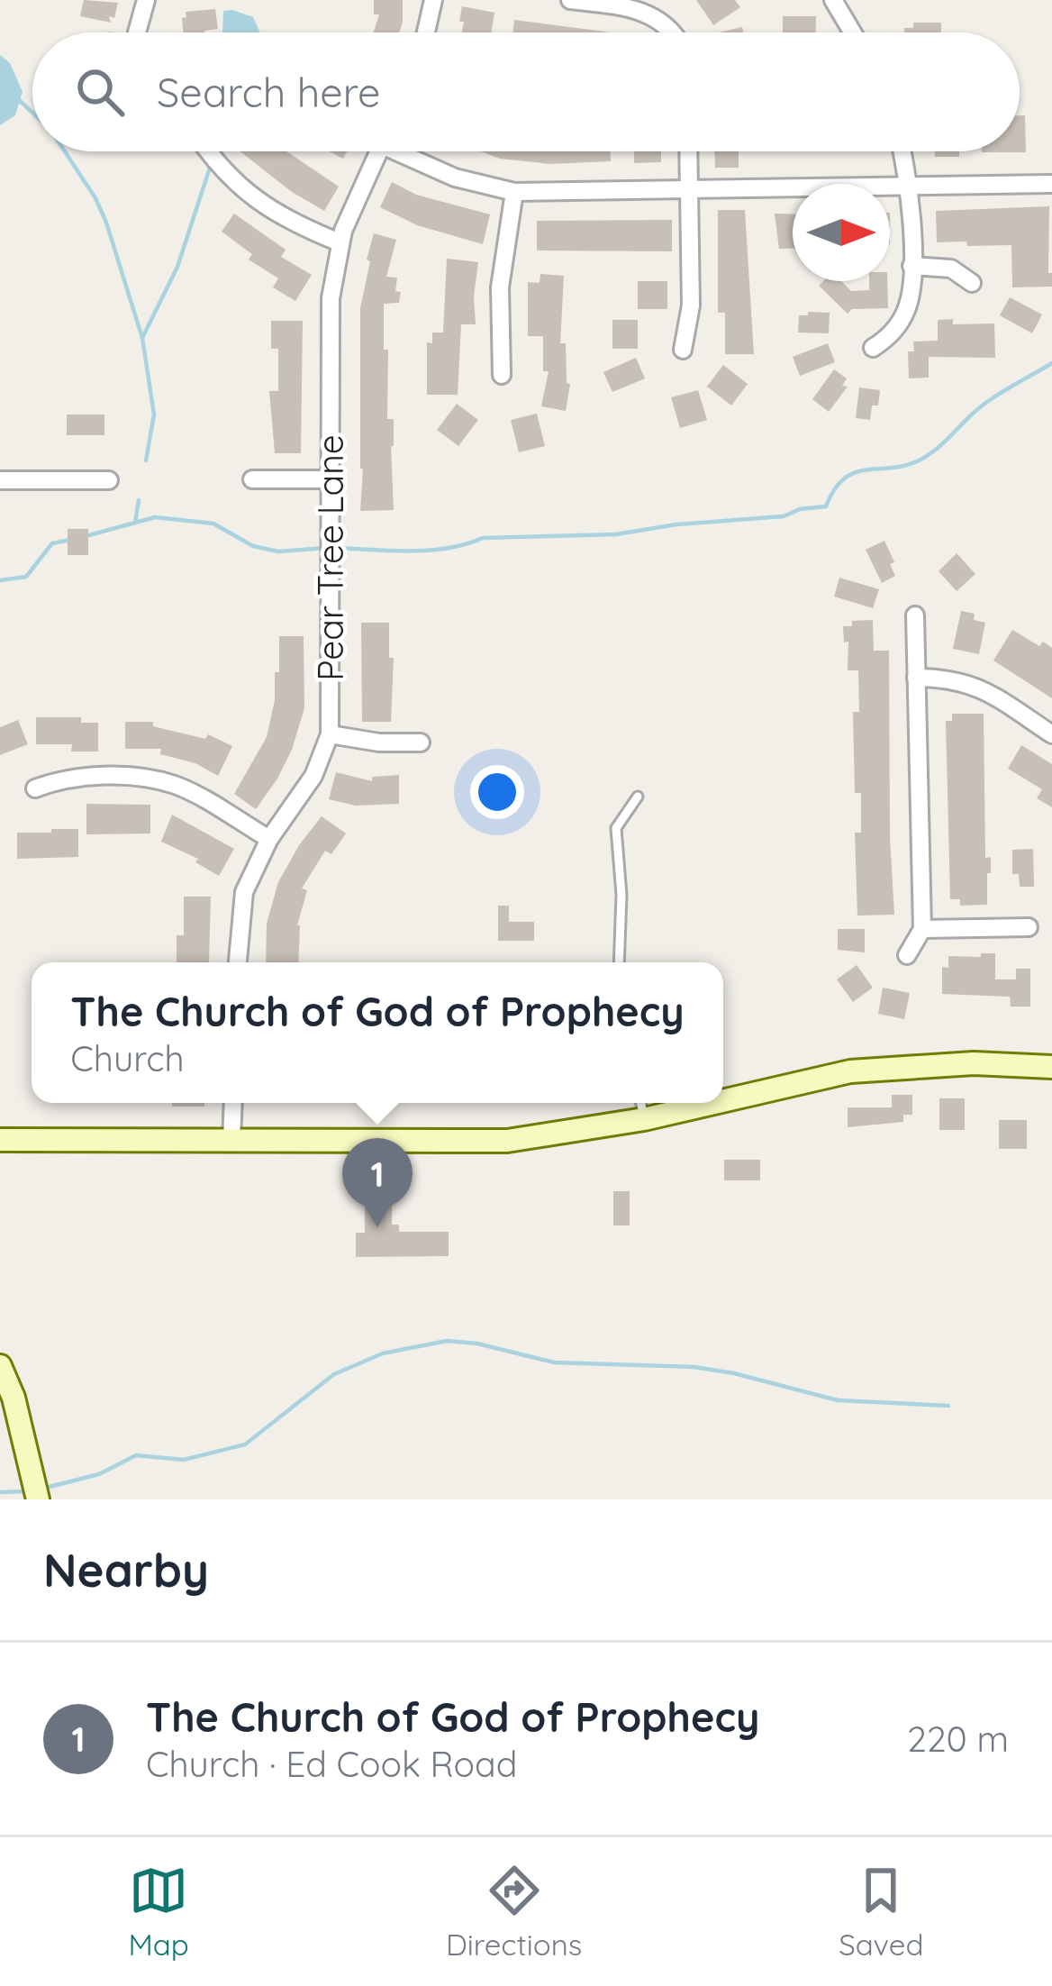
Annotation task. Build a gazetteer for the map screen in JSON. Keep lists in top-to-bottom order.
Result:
{
  "streets": {
    "street": ["Pear Tree Lane"]
  },
  "north": "right",
  "page": {
    "search": "Search here",
    "popup": ["The Church of God of Prophecy", "Church"],
    "pins": "1",
    "heading": "Nearby",
    "list": [
      {
        "mark": "1",
        "name": "The Church of God of Prophecy",
        "note": "Church · Ed Cook Road",
        "value": "220 m"
      }
    ],
    "nav": ["Map", "Directions", "Saved"]
  }
}
